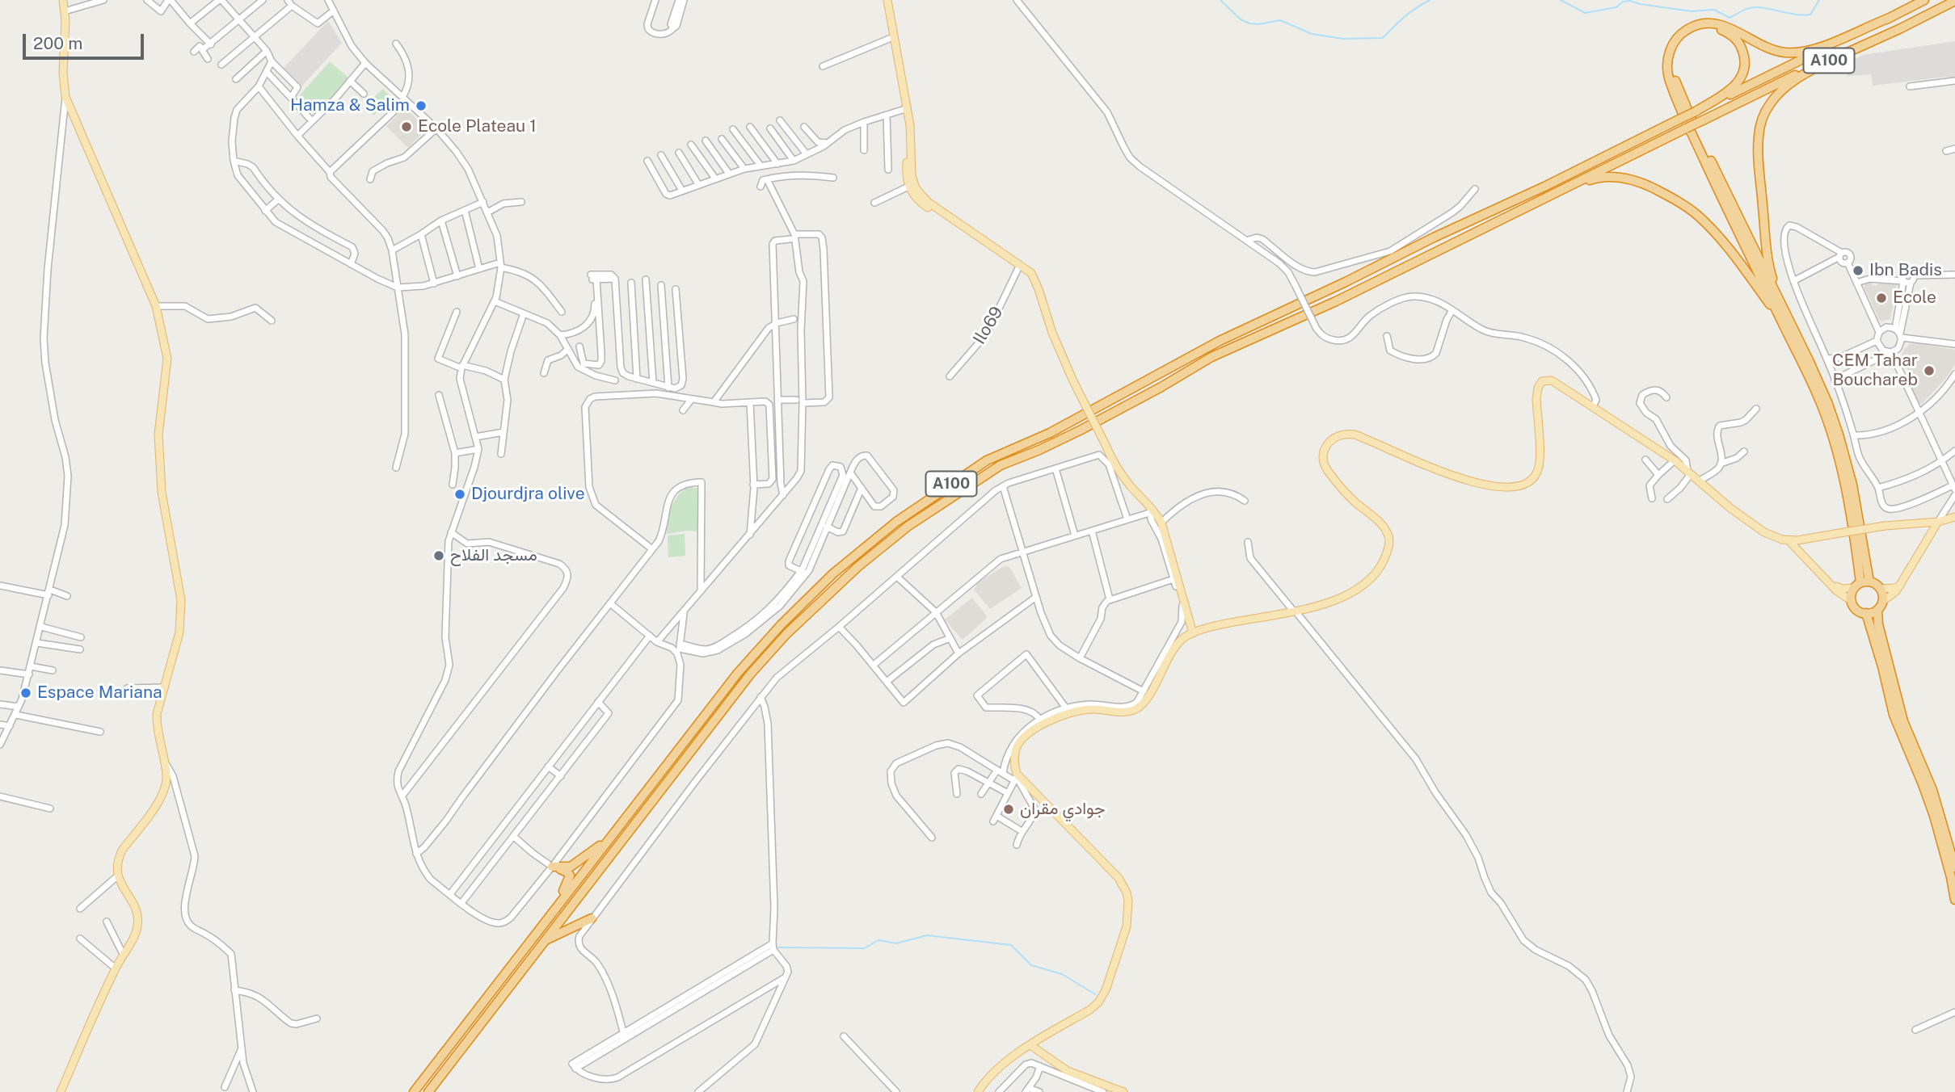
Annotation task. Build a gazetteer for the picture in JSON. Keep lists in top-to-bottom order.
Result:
{
  "streets": {
    "highway": ["A100"],
    "street": ["Ilo69"]
  },
  "places": [
    "Hamza & Salim",
    "Ecole Plateau 1",
    "Ibn Badis",
    "Ecole",
    "CEM Tahar Bouchareb",
    "Djourdjra olive",
    "مسجد الفلاح",
    "Espace Mariana",
    "جوادي مقران"
  ],
  "scale_bar": "200 m"
}
